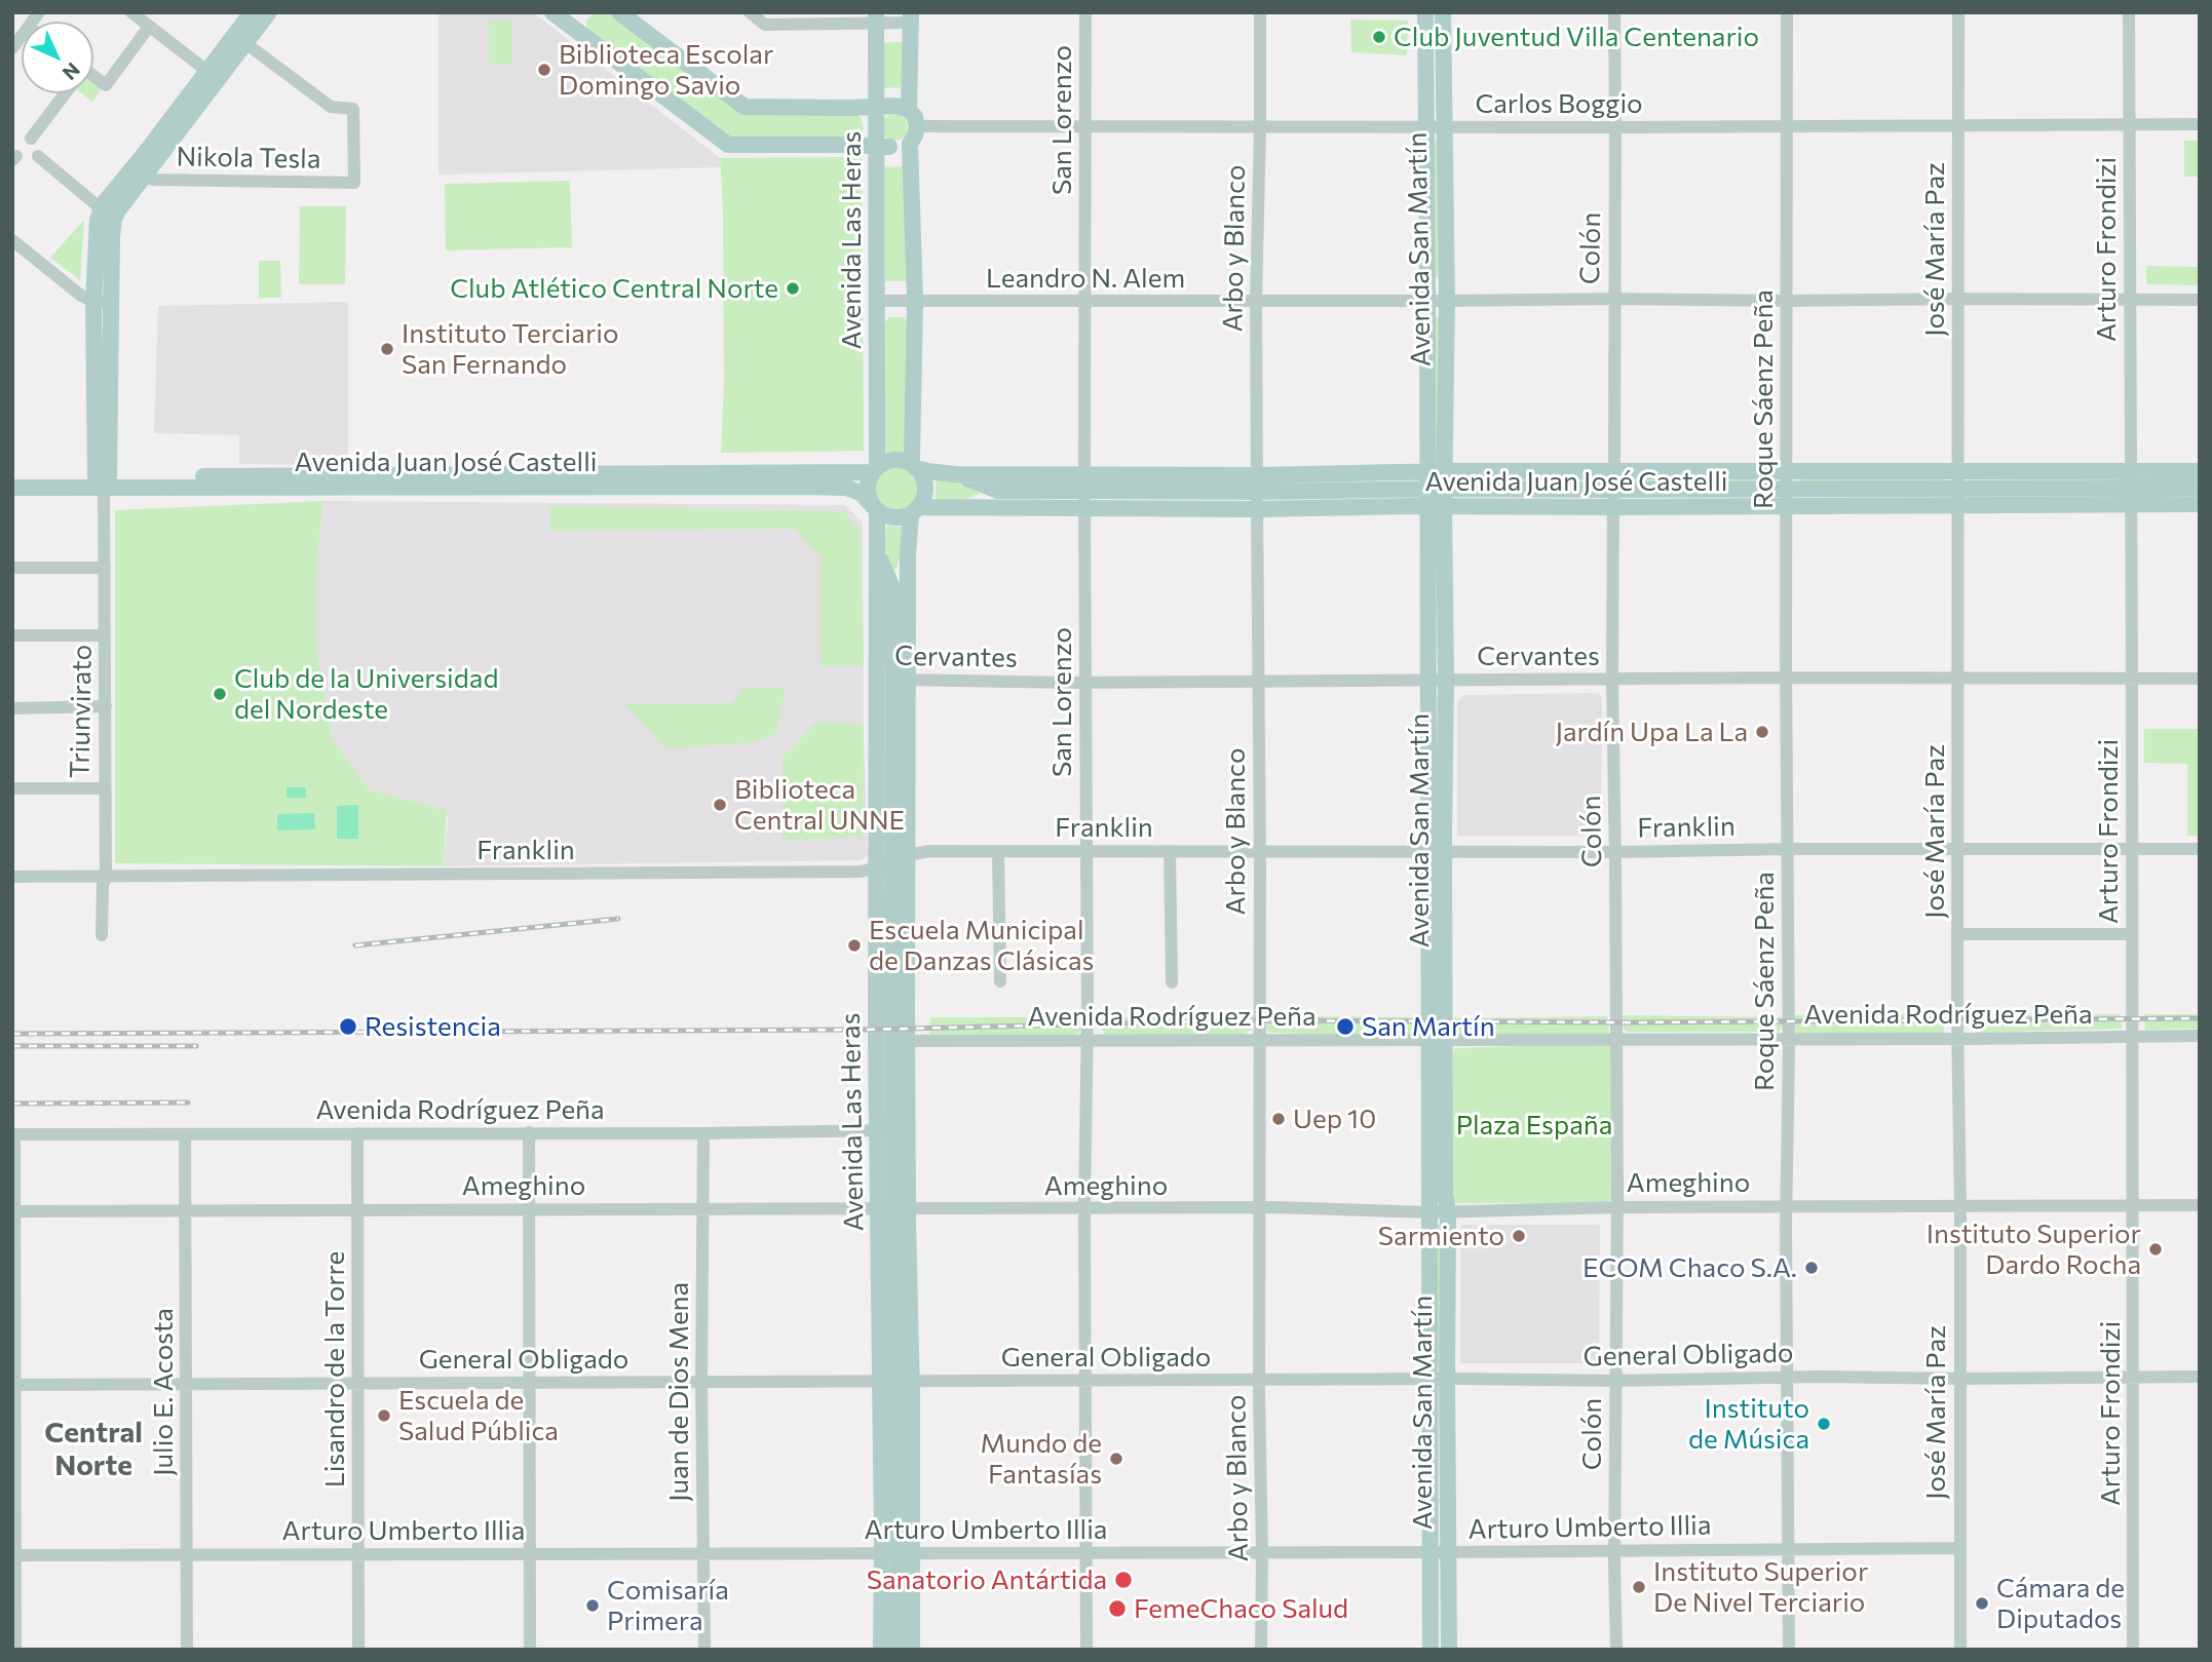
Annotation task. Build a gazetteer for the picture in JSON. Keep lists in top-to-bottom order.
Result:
{
  "streets": {
    "main road": ["Avenida Las Heras", "Avenida San Martín", "Avenida Juan José Castelli"],
    "street": [
      "Carlos Boggio",
      "San Lorenzo",
      "Nikola Tesla",
      "Arbo y Blanco",
      "Colón",
      "José María Paz",
      "Arturo Frondizi",
      "Leandro N. Alem",
      "Roque Sáenz Peña",
      "Cervantes",
      "Triunvirato",
      "Franklin",
      "Avenida Rodríguez Peña",
      "Ameghino",
      "General Obligado",
      "Lisandro de la Torre",
      "Julio E. Acosta",
      "Juan de Dios Mena",
      "Arturo Umberto Illia"
    ]
  },
  "crossings": [
    ["Carlos Boggio", "San Lorenzo"],
    ["Carlos Boggio", "Arbo y Blanco"],
    ["Carlos Boggio", "Colón"],
    ["Carlos Boggio", "Avenida San Martín"],
    ["Carlos Boggio", "José María Paz"],
    ["Carlos Boggio", "Arturo Frondizi"],
    ["Carlos Boggio", "Roque Sáenz Peña"],
    ["San Lorenzo", "Leandro N. Alem"],
    ["San Lorenzo", "Avenida Juan José Castelli"],
    ["San Lorenzo", "Cervantes"],
    ["San Lorenzo", "Franklin"],
    ["San Lorenzo", "Avenida Rodríguez Peña"],
    ["San Lorenzo", "Ameghino"],
    ["San Lorenzo", "General Obligado"],
    ["San Lorenzo", "Arturo Umberto Illia"],
    ["Avenida Las Heras", "Leandro N. Alem"],
    ["Avenida Las Heras", "Avenida Juan José Castelli"],
    ["Avenida Las Heras", "Cervantes"],
    ["Avenida Las Heras", "Franklin"],
    ["Avenida Las Heras", "Avenida Rodríguez Peña"],
    ["Avenida Las Heras", "Ameghino"],
    ["Avenida Las Heras", "General Obligado"],
    ["Avenida Las Heras", "Arturo Umberto Illia"],
    ["Arbo y Blanco", "Leandro N. Alem"],
    ["Arbo y Blanco", "Avenida Juan José Castelli"],
    ["Arbo y Blanco", "Cervantes"],
    ["Arbo y Blanco", "Franklin"],
    ["Arbo y Blanco", "Avenida Rodríguez Peña"],
    ["Arbo y Blanco", "Ameghino"],
    ["Arbo y Blanco", "General Obligado"],
    ["Arbo y Blanco", "Arturo Umberto Illia"],
    ["Colón", "Leandro N. Alem"],
    ["Colón", "Avenida Juan José Castelli"],
    ["Colón", "Cervantes"],
    ["Colón", "Franklin"],
    ["Colón", "Avenida Rodríguez Peña"],
    ["Colón", "Ameghino"],
    ["Colón", "General Obligado"],
    ["Colón", "Arturo Umberto Illia"],
    ["Avenida San Martín", "Leandro N. Alem"],
    ["Avenida San Martín", "Avenida Juan José Castelli"],
    ["Avenida San Martín", "Cervantes"],
    ["Avenida San Martín", "Franklin"],
    ["Avenida San Martín", "Avenida Rodríguez Peña"],
    ["Avenida San Martín", "Ameghino"],
    ["Avenida San Martín", "General Obligado"],
    ["Avenida San Martín", "Arturo Umberto Illia"],
    ["José María Paz", "Leandro N. Alem"],
    ["José María Paz", "Avenida Juan José Castelli"],
    ["José María Paz", "Cervantes"],
    ["José María Paz", "Franklin"],
    ["José María Paz", "Avenida Rodríguez Peña"],
    ["José María Paz", "Ameghino"],
    ["José María Paz", "General Obligado"],
    ["José María Paz", "Arturo Umberto Illia"],
    ["Arturo Frondizi", "Leandro N. Alem"],
    ["Arturo Frondizi", "Avenida Juan José Castelli"],
    ["Arturo Frondizi", "Cervantes"],
    ["Arturo Frondizi", "Franklin"],
    ["Arturo Frondizi", "Avenida Rodríguez Peña"],
    ["Arturo Frondizi", "Ameghino"],
    ["Arturo Frondizi", "General Obligado"],
    ["Leandro N. Alem", "Roque Sáenz Peña"],
    ["Roque Sáenz Peña", "Avenida Juan José Castelli"],
    ["Roque Sáenz Peña", "Cervantes"],
    ["Roque Sáenz Peña", "Franklin"],
    ["Roque Sáenz Peña", "Avenida Rodríguez Peña"],
    ["Roque Sáenz Peña", "Ameghino"],
    ["Roque Sáenz Peña", "General Obligado"],
    ["Roque Sáenz Peña", "Arturo Umberto Illia"],
    ["Avenida Juan José Castelli", "Triunvirato"],
    ["Triunvirato", "Franklin"],
    ["Avenida Rodríguez Peña", "Lisandro de la Torre"],
    ["Avenida Rodríguez Peña", "Julio E. Acosta"],
    ["Avenida Rodríguez Peña", "Juan de Dios Mena"],
    ["Ameghino", "Lisandro de la Torre"],
    ["Ameghino", "Julio E. Acosta"],
    ["Ameghino", "Juan de Dios Mena"],
    ["General Obligado", "Lisandro de la Torre"],
    ["General Obligado", "Julio E. Acosta"],
    ["General Obligado", "Juan de Dios Mena"],
    ["Lisandro de la Torre", "Arturo Umberto Illia"],
    ["Julio E. Acosta", "Arturo Umberto Illia"],
    ["Juan de Dios Mena", "Arturo Umberto Illia"]
  ],
  "districts": ["Central Norte"],
  "parks": ["Plaza España"],
  "places": [
    "Club Juventud Villa Centenario",
    "Biblioteca Escolar Domingo Savio",
    "Club Atlético Central Norte",
    "Instituto Terciario San Fernando",
    "Club de la Universidad del Nordeste",
    "Jardín Upa La La",
    "Biblioteca Central UNNE",
    "Escuela Municipal de Danzas Clásicas",
    "Resistencia",
    "San Martín",
    "Uep 10",
    "Sarmiento",
    "Instituto Superior Dardo Rocha",
    "ECOM Chaco S.A.",
    "Escuela de Salud Pública",
    "Instituto de Música",
    "Mundo de Fantasías",
    "Sanatorio Antártida",
    "Instituto Superior De Nivel Terciario",
    "Cámara de Diputados",
    "Comisaría Primera",
    "FemeChaco Salud"
  ],
  "north": "bottom right"
}
